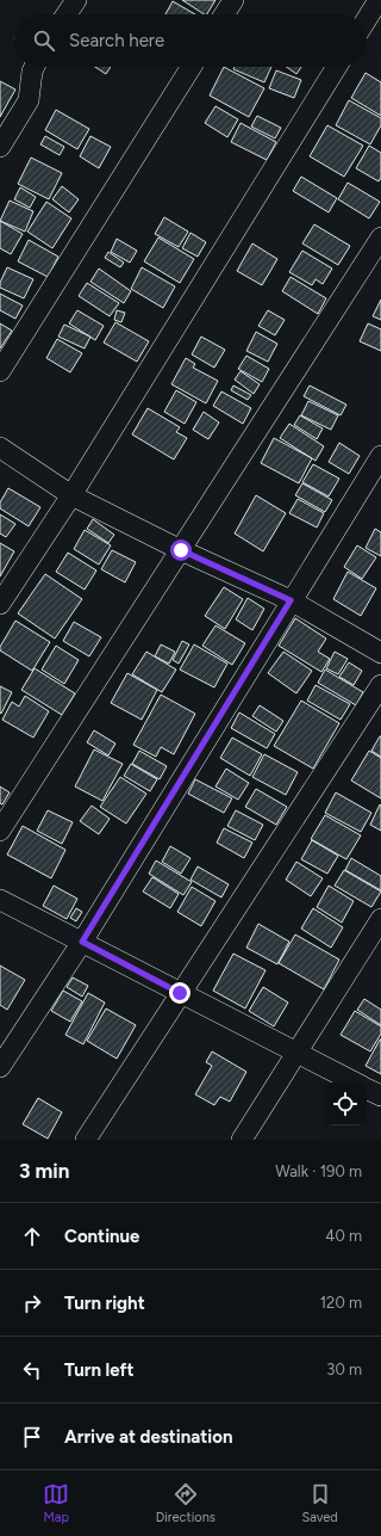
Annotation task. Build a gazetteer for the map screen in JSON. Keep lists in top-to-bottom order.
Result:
{
  "page": {
    "search": "Search here",
    "heading": ["3 min", "Walk · 190 m"],
    "list": [
      ["Continue", "40 m"],
      ["Turn right", "120 m"],
      ["Turn left", "30 m"],
      "Arrive at destination"
    ],
    "nav": ["Map", "Directions", "Saved"]
  }
}
